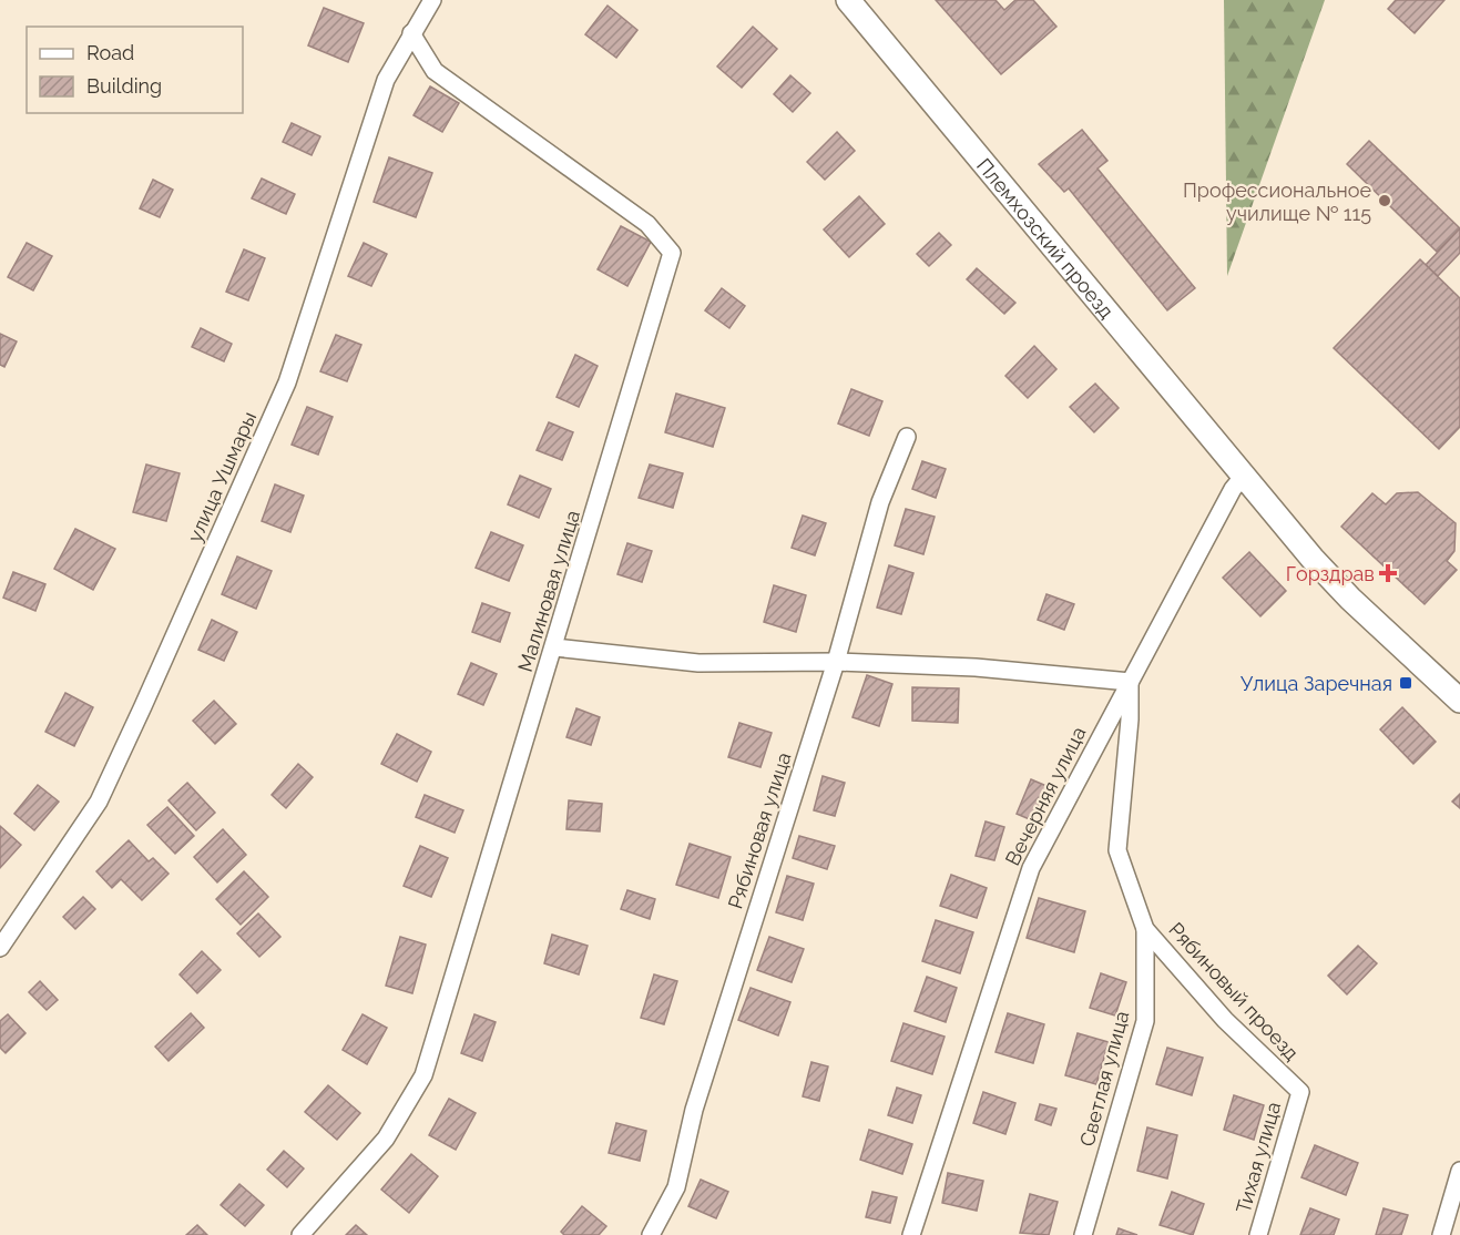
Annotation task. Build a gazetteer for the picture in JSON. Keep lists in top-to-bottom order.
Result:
{
  "streets": {
    "main road": ["Племхозский проезд"],
    "street": [
      "улица Ушмары",
      "Малиновая улица",
      "Вечерняя улица",
      "Рябиновая улица",
      "Рябиновый проезд",
      "Светлая улица",
      "Тихая улица"
    ]
  },
  "crossings": [
    ["Племхозский проезд", "Вечерняя улица"],
    ["улица Ушмары", "Малиновая улица"],
    ["Вечерняя улица", "Рябиновый проезд"],
    ["Рябиновый проезд", "Светлая улица"],
    ["Рябиновый проезд", "Тихая улица"]
  ],
  "places": {
    "other": ["Профессиональное училище № 115"],
    "health": ["Горздрав"],
    "transit": ["Улица Заречная"]
  },
  "legend": ["Road", "Building"]
}
